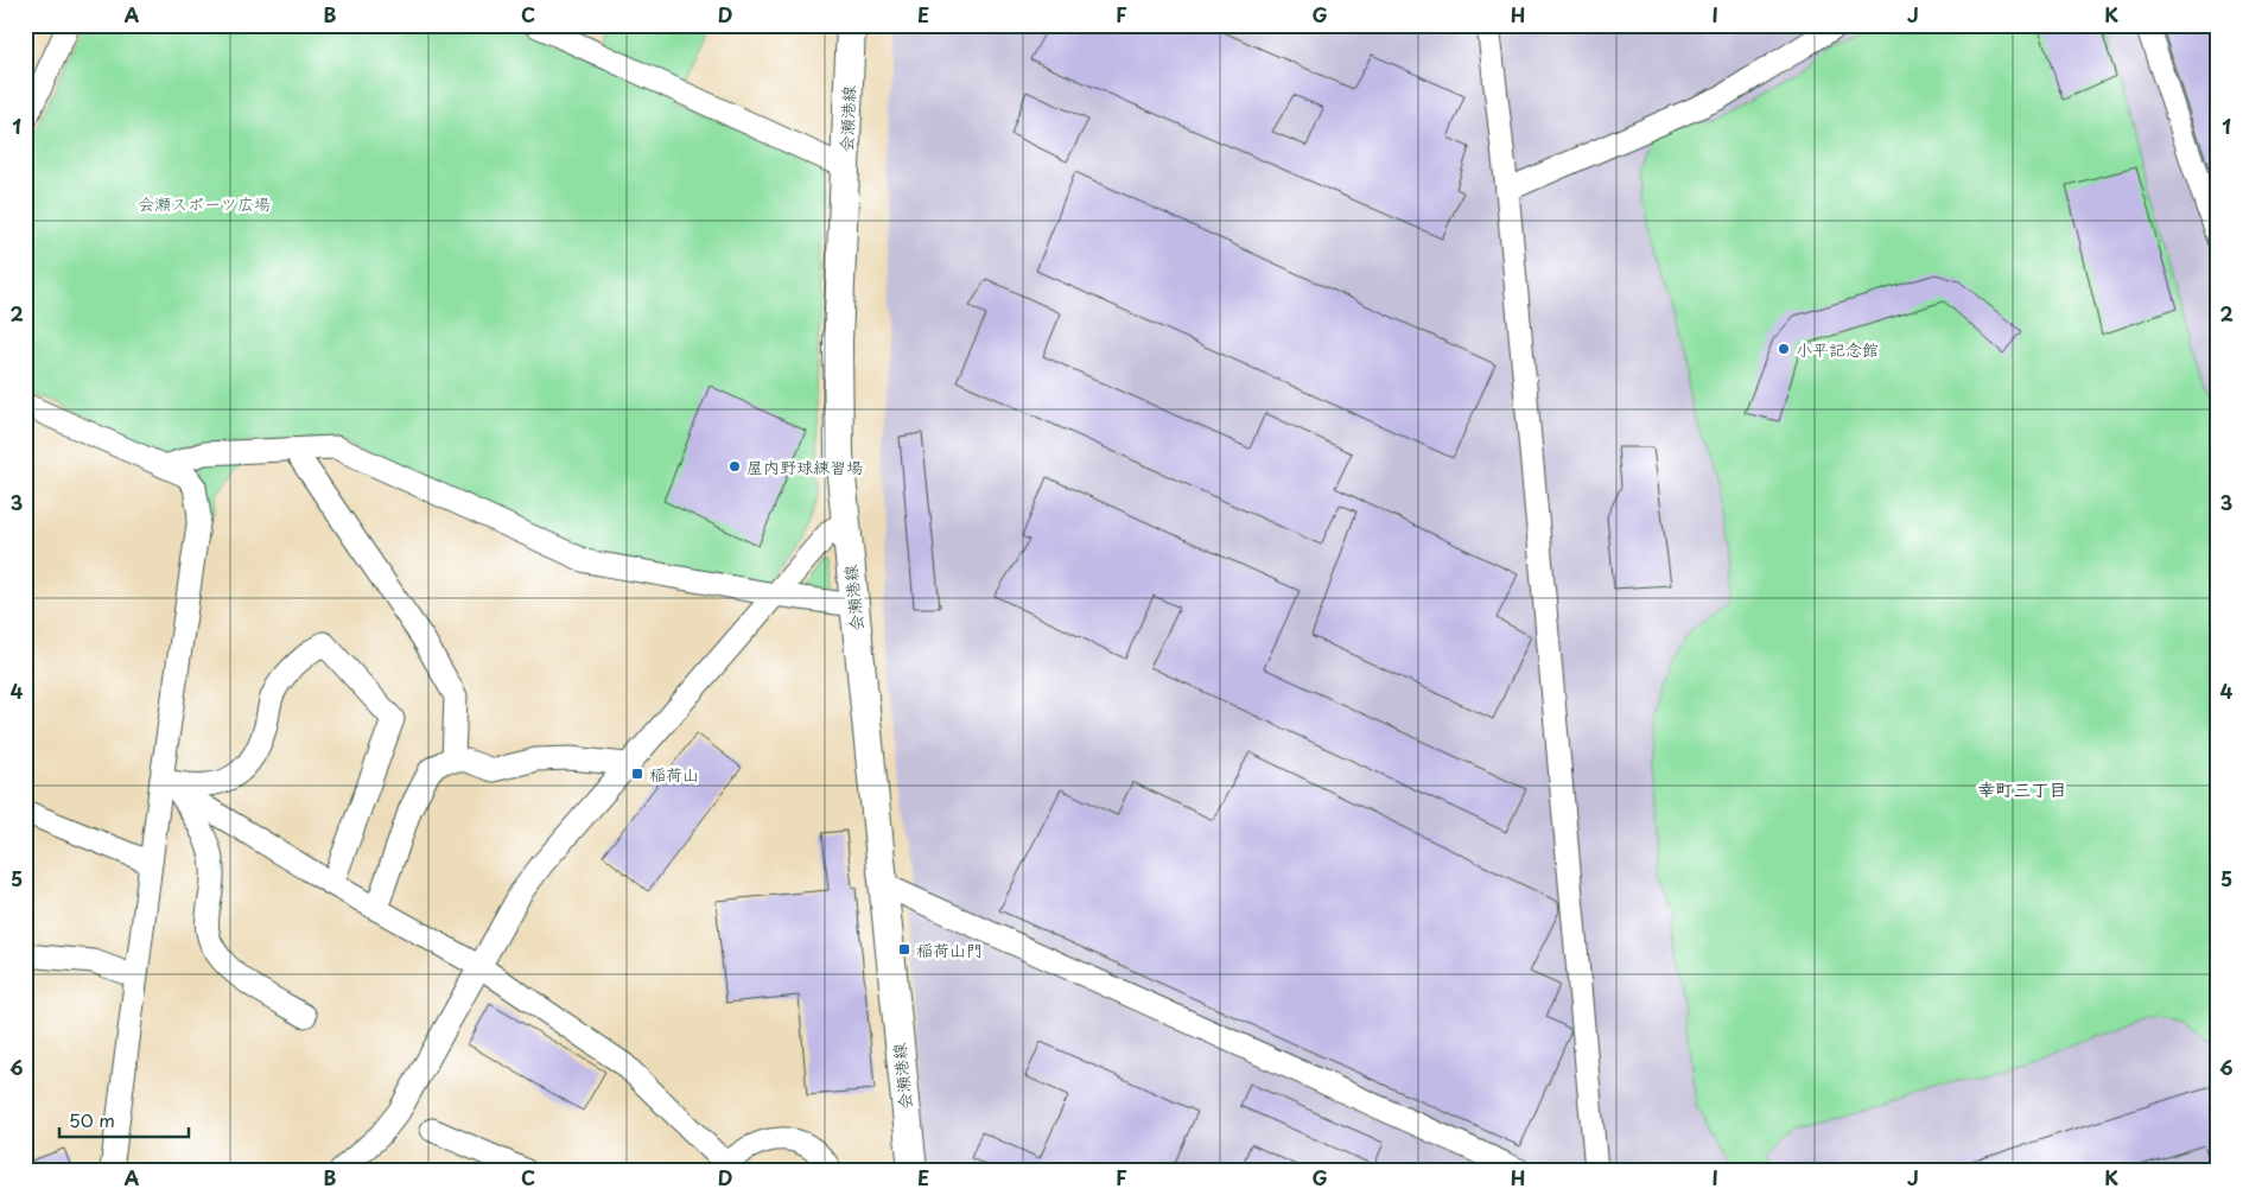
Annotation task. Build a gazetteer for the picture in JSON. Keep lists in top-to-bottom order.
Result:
{
  "streets": {
    "main road": ["会瀬港線"]
  },
  "districts": ["幸町三丁目"],
  "parks": ["会瀬スポーツ広場"],
  "places": {
    "other": ["小平記念館", "屋内野球練習場"],
    "transit": ["稲荷山", "稲荷山門"]
  },
  "scale_bar": "50 m",
  "grid": {
    "columns": [
      "A",
      "B",
      "C",
      "D",
      "E",
      "F",
      "G",
      "H",
      "I",
      "J",
      "K"
    ],
    "rows": [
      "1",
      "2",
      "3",
      "4",
      "5",
      "6"
    ]
  }
}
